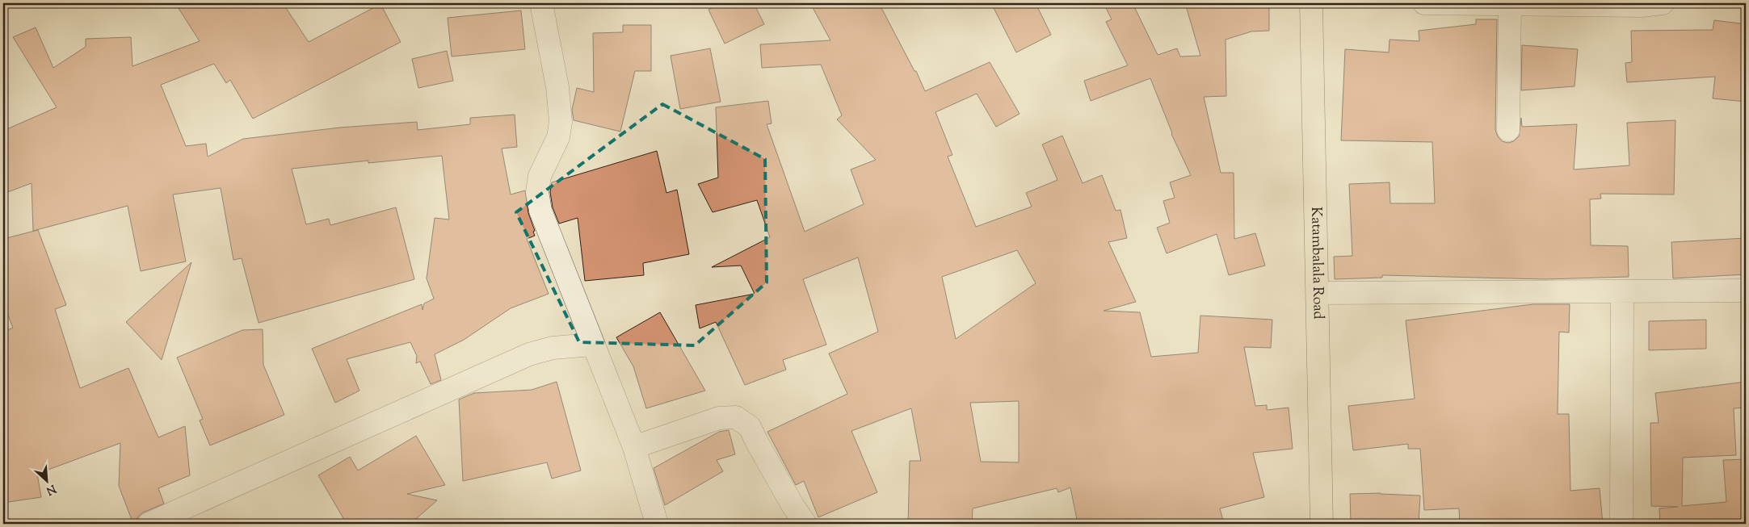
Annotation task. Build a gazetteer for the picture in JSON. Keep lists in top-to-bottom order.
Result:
{
  "streets": {
    "main road": ["Katambalala Road"]
  },
  "north": "bottom right"
}
